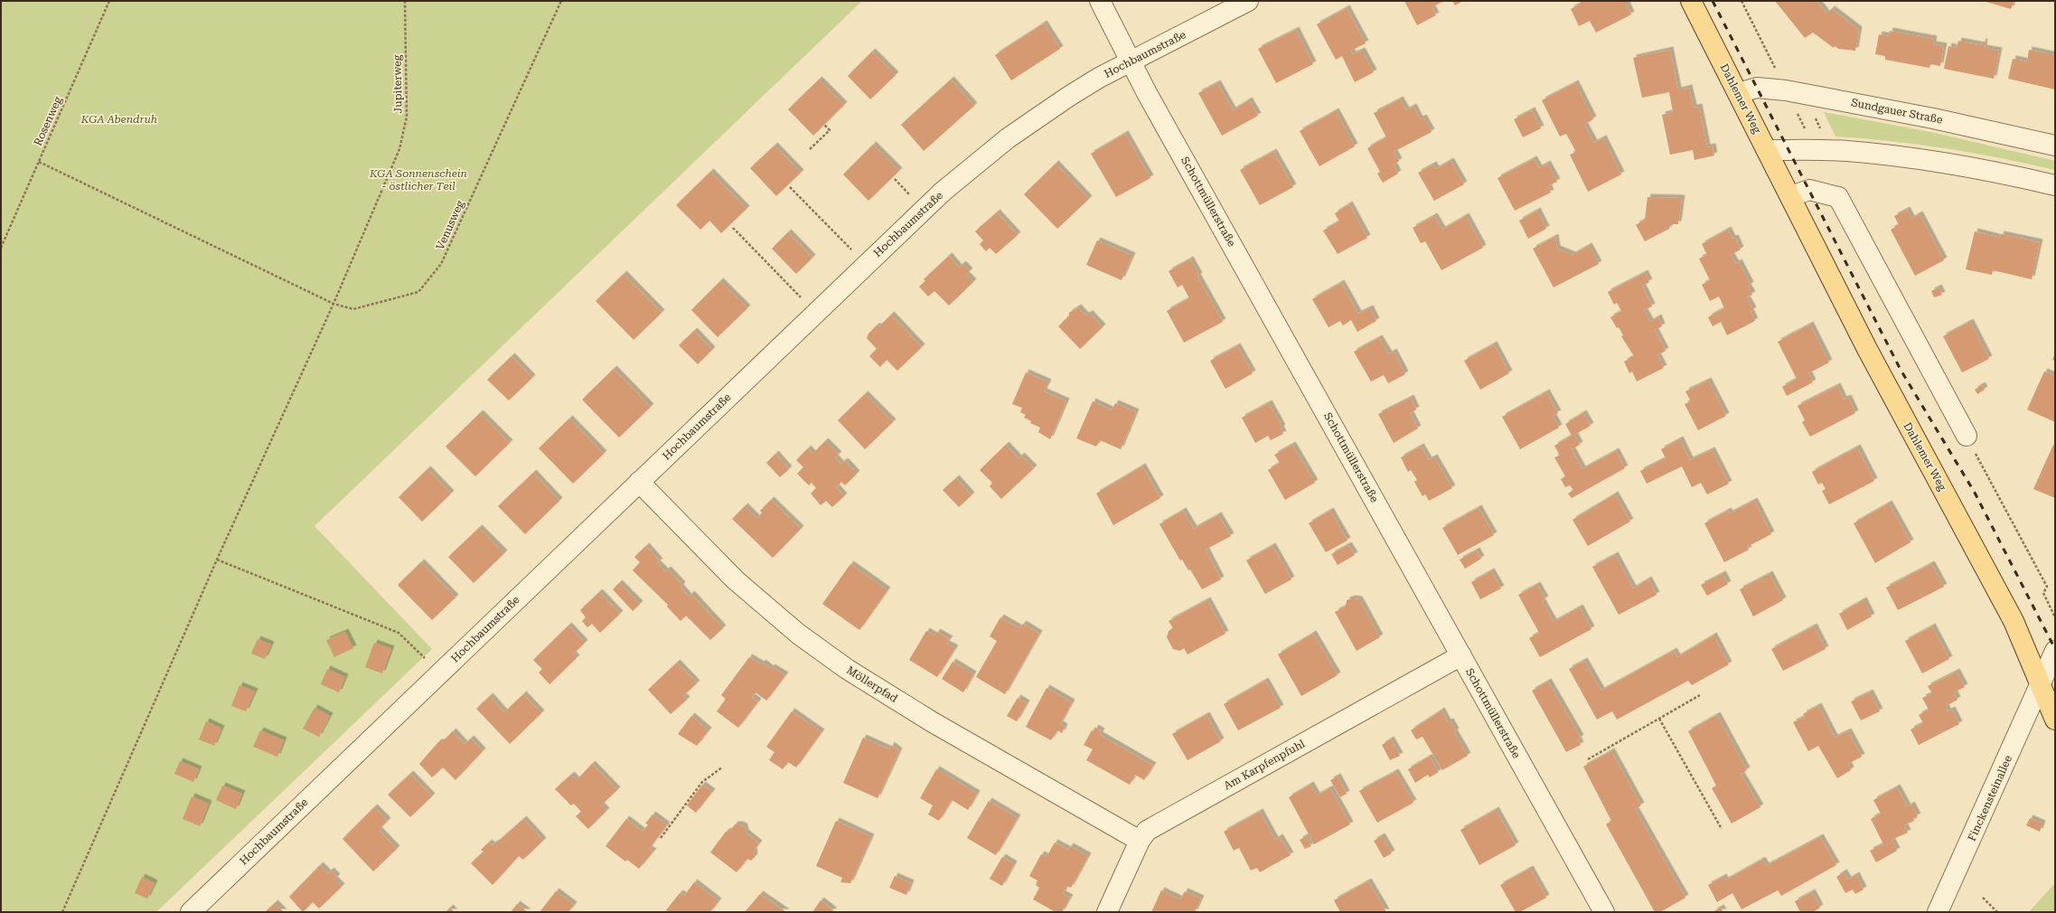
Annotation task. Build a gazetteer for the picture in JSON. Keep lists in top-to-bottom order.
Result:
{
  "streets": {
    "main road": ["Dahlemer Weg"],
    "street": [
      "Hochbaumstraße",
      "Sundgauer Straße",
      "Schottmüllerstraße",
      "Möllerpfad",
      "Am Karpfenpfuhl",
      "Finckensteinallee"
    ],
    "path": ["Jupiterweg", "Rosenweg", "Venusweg"]
  },
  "crossings": [
    ["Hochbaumstraße", "Schottmüllerstraße"],
    ["Hochbaumstraße", "Möllerpfad"],
    ["Jupiterweg", "Venusweg"],
    ["Dahlemer Weg", "Sundgauer Straße"],
    ["Dahlemer Weg", "Finckensteinallee"],
    ["Rosenweg", "Venusweg"],
    ["Schottmüllerstraße", "Am Karpfenpfuhl"],
    ["Möllerpfad", "Am Karpfenpfuhl"]
  ],
  "parks": ["KGA Abendruh", "KGA Sonnenschein - östlicher Teil"]
}
